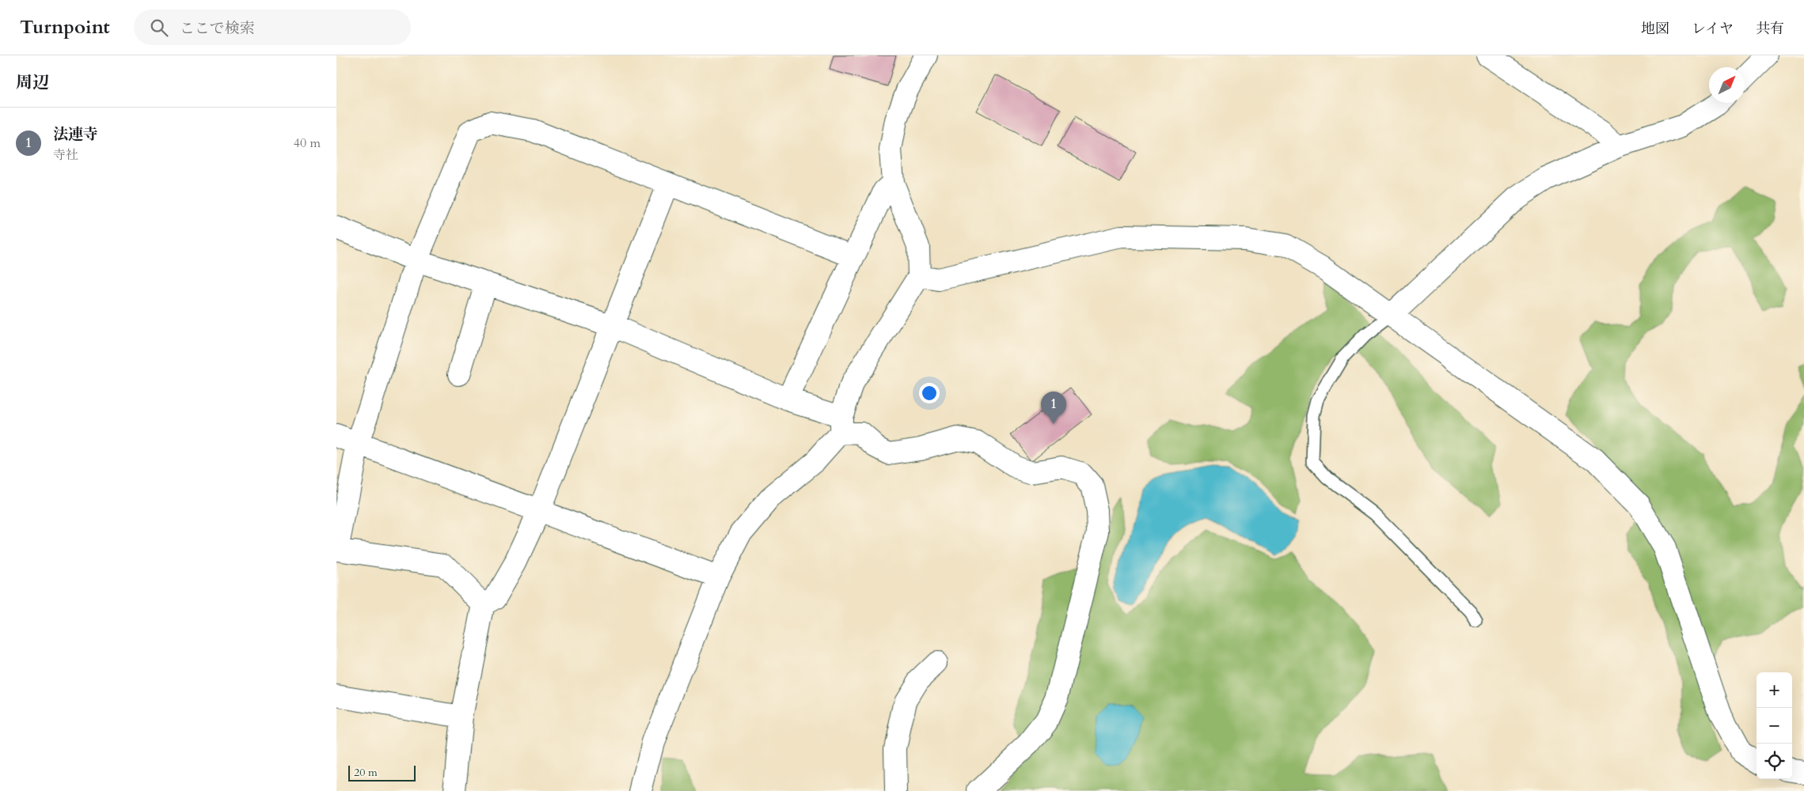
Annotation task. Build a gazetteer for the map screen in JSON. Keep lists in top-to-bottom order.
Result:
{
  "scale_bar": "20 m",
  "north": "top right",
  "page": {
    "header": "Turnpoint",
    "search": "ここで検索",
    "nav": ["地図", "レイヤ", "共有"],
    "heading": "周辺",
    "list": [
      {
        "mark": "1",
        "name": "法連寺",
        "note": "寺社",
        "value": "40 m"
      }
    ],
    "pins": "1",
    "map_buttons": ["+", "−"],
    "scale": "20 m"
  }
}
